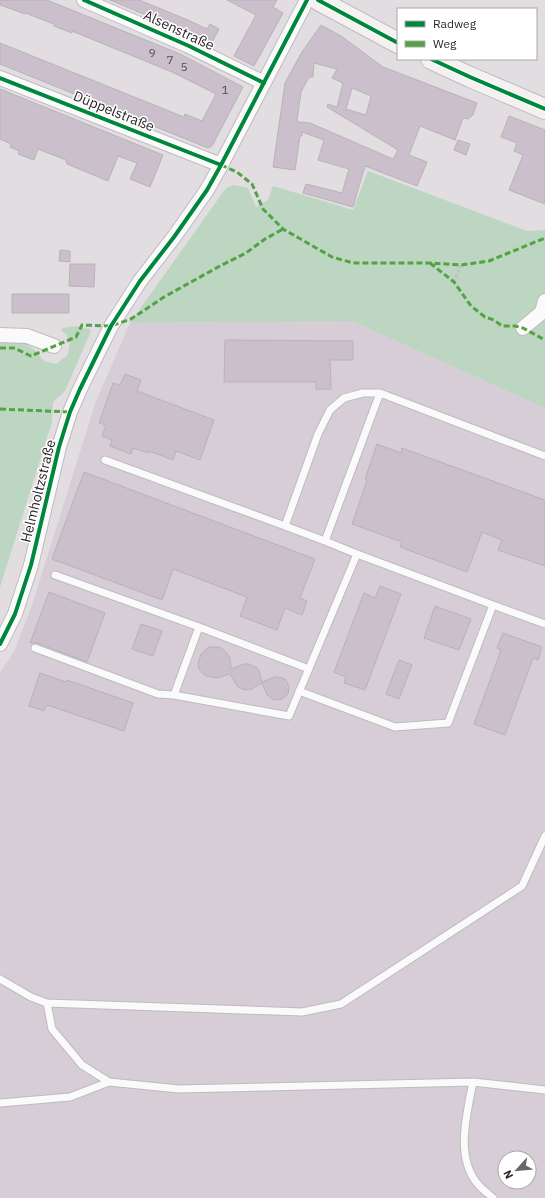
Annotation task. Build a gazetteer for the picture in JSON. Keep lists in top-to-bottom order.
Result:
{
  "streets": {
    "street": ["Alsenstraße", "Düppelstraße", "Helmholtzstraße"]
  },
  "crossings": [
    ["Alsenstraße", "Helmholtzstraße"],
    ["Düppelstraße", "Helmholtzstraße"]
  ],
  "house_numbers": [
    "9",
    "7",
    "5",
    "1"
  ],
  "legend": ["Radweg", "Weg"],
  "north": "bottom left"
}
